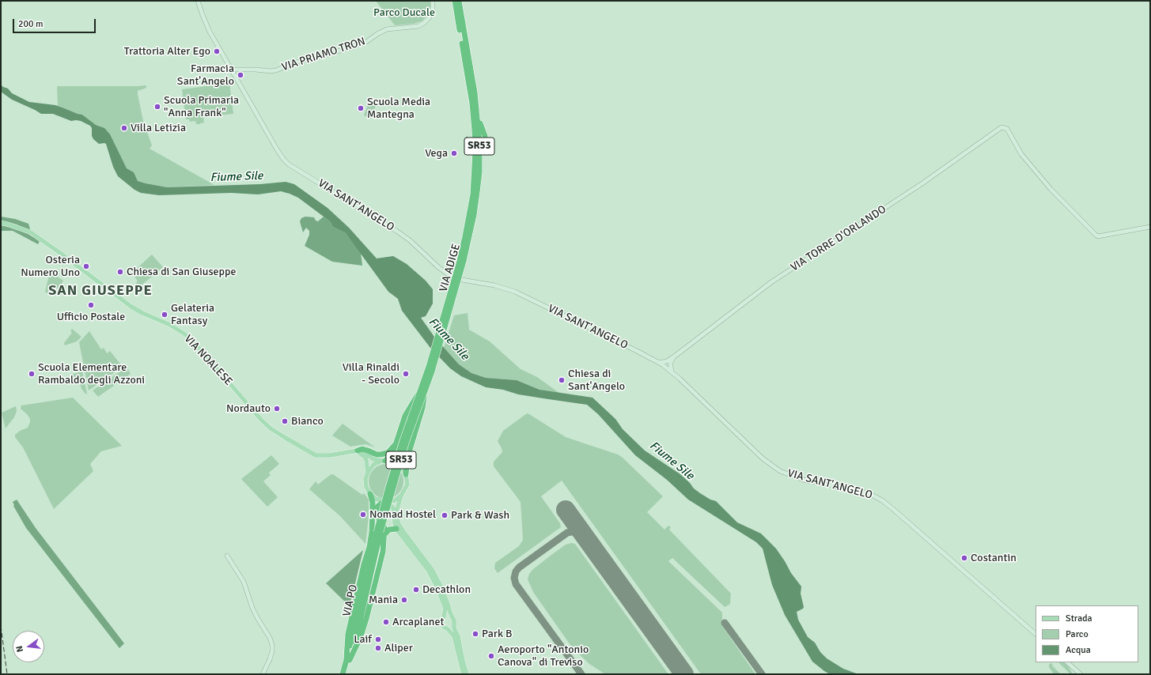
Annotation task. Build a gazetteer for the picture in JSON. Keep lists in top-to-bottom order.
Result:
{
  "streets": {
    "highway": ["SR53", "VIA ADIGE", "VIA PO"],
    "main road": ["VIA NOALESE"],
    "street": ["VIA PRIAMO TRON", "VIA SANT'ANGELO", "VIA TORRE D'ORLANDO"]
  },
  "crossings": [
    ["VIA PRIAMO TRON", "VIA SANT'ANGELO"],
    ["VIA SANT'ANGELO", "VIA TORRE D'ORLANDO"],
    ["VIA ADIGE", "VIA PO"]
  ],
  "districts": ["SAN GIUSEPPE"],
  "water": ["Fiume Sile"],
  "parks": ["Parco Ducale"],
  "places": [
    "Trattoria Alter Ego",
    "Farmacia Sant'Angelo",
    "Scuola Primaria \"Anna Frank\"",
    "Scuola Media Mantegna",
    "Villa Letizia",
    "Vega",
    "Osteria Numero Uno",
    "Chiesa di San Giuseppe",
    "Ufficio Postale",
    "Gelateria Fantasy",
    "Scuola Elementare Rambaldo degli Azzoni",
    "Villa Rinaldi - Secolo",
    "Chiesa di Sant'Angelo",
    "Nordauto",
    "Bianco",
    "Nomad Hostel",
    "Park & Wash",
    "Costantin",
    "Decathlon",
    "Mania",
    "Arcaplanet",
    "Park B",
    "Laif",
    "Aliper",
    "Aeroporto \"Antonio Canova\" di Treviso"
  ],
  "legend": ["Strada", "Parco", "Acqua"],
  "scale_bar": "200 m",
  "north": "left"
}
